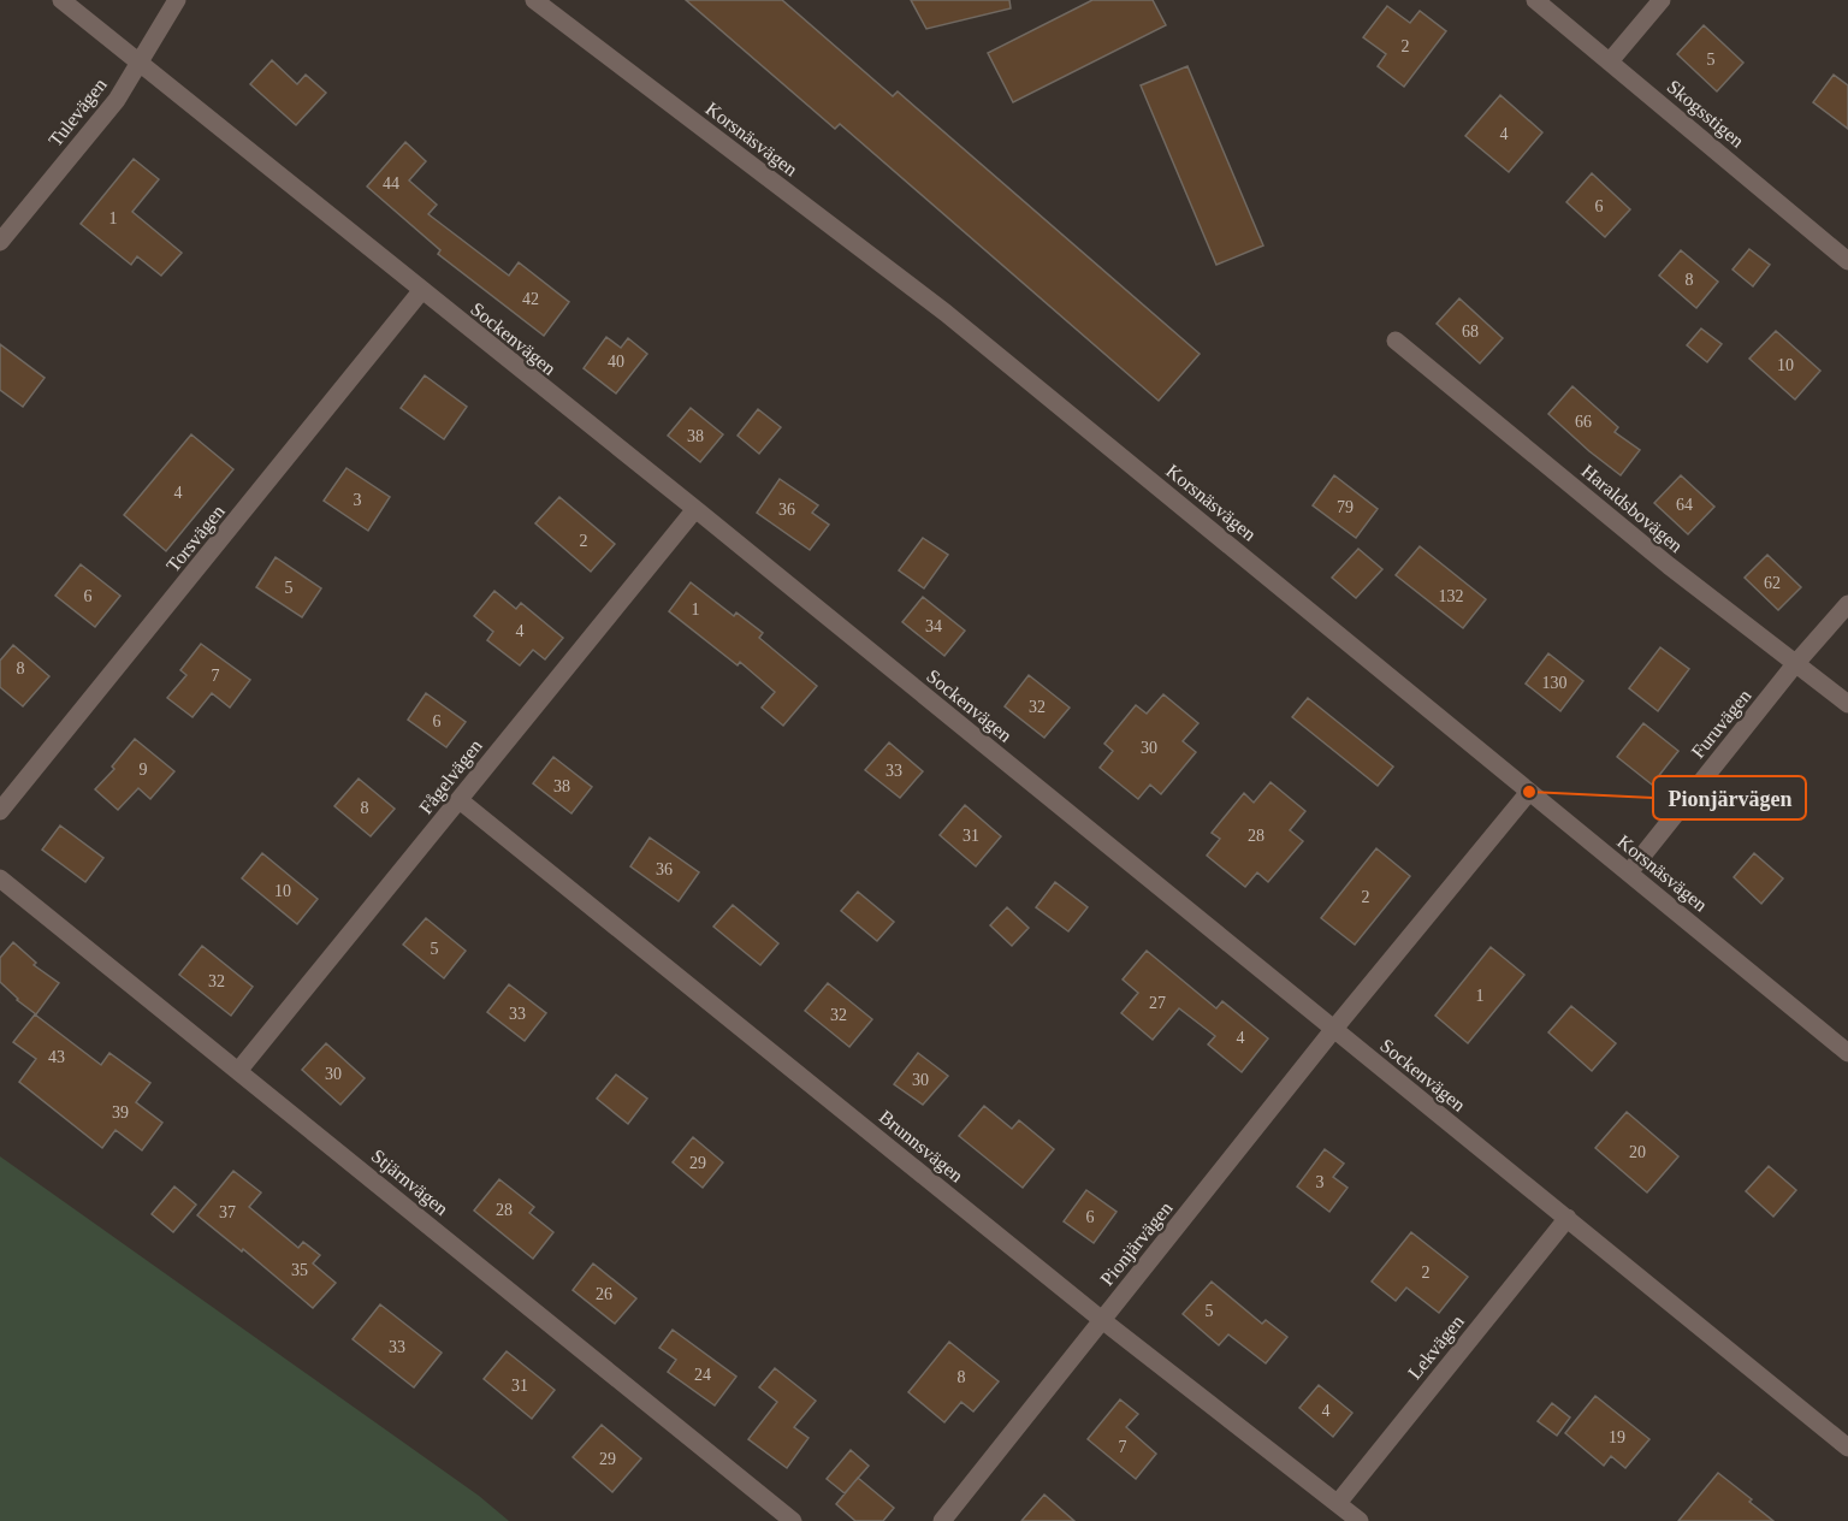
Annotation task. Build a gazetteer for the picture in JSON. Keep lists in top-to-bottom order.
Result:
{
  "streets": {
    "street": [
      "Tulevägen",
      "Skogsstigen",
      "Korsnäsvägen",
      "Sockenvägen",
      "Haraldsbovägen",
      "Torsvägen",
      "Furuvägen",
      "Fågelvägen",
      "Brunnsvägen",
      "Stjärnvägen",
      "Pionjärvägen",
      "Lekvägen"
    ]
  },
  "crossings": [
    ["Tulevägen", "Sockenvägen"],
    ["Korsnäsvägen", "Furuvägen"],
    ["Korsnäsvägen", "Pionjärvägen"],
    ["Sockenvägen", "Torsvägen"],
    ["Sockenvägen", "Fågelvägen"],
    ["Sockenvägen", "Pionjärvägen"],
    ["Sockenvägen", "Lekvägen"],
    ["Haraldsbovägen", "Furuvägen"],
    ["Fågelvägen", "Brunnsvägen"],
    ["Fågelvägen", "Stjärnvägen"],
    ["Brunnsvägen", "Pionjärvägen"],
    ["Brunnsvägen", "Lekvägen"]
  ],
  "places": ["Pionjärvägen"],
  "house_numbers": [
    "2",
    "5",
    "4",
    "44",
    "6",
    "1",
    "8",
    "42",
    "68",
    "40",
    "10",
    "66",
    "38",
    "4",
    "3",
    "64",
    "79",
    "36",
    "2",
    "62",
    "5",
    "6",
    "132",
    "1",
    "34",
    "4",
    "8",
    "7",
    "130",
    "32",
    "6",
    "30",
    "9",
    "33",
    "38",
    "8",
    "31",
    "28",
    "36",
    "10",
    "2",
    "5",
    "32",
    "1",
    "27",
    "33",
    "32",
    "4",
    "43",
    "30",
    "30",
    "39",
    "20",
    "29",
    "3",
    "28",
    "37",
    "6",
    "35",
    "2",
    "26",
    "5",
    "33",
    "24",
    "8",
    "31",
    "4",
    "19",
    "7",
    "29"
  ]
}
